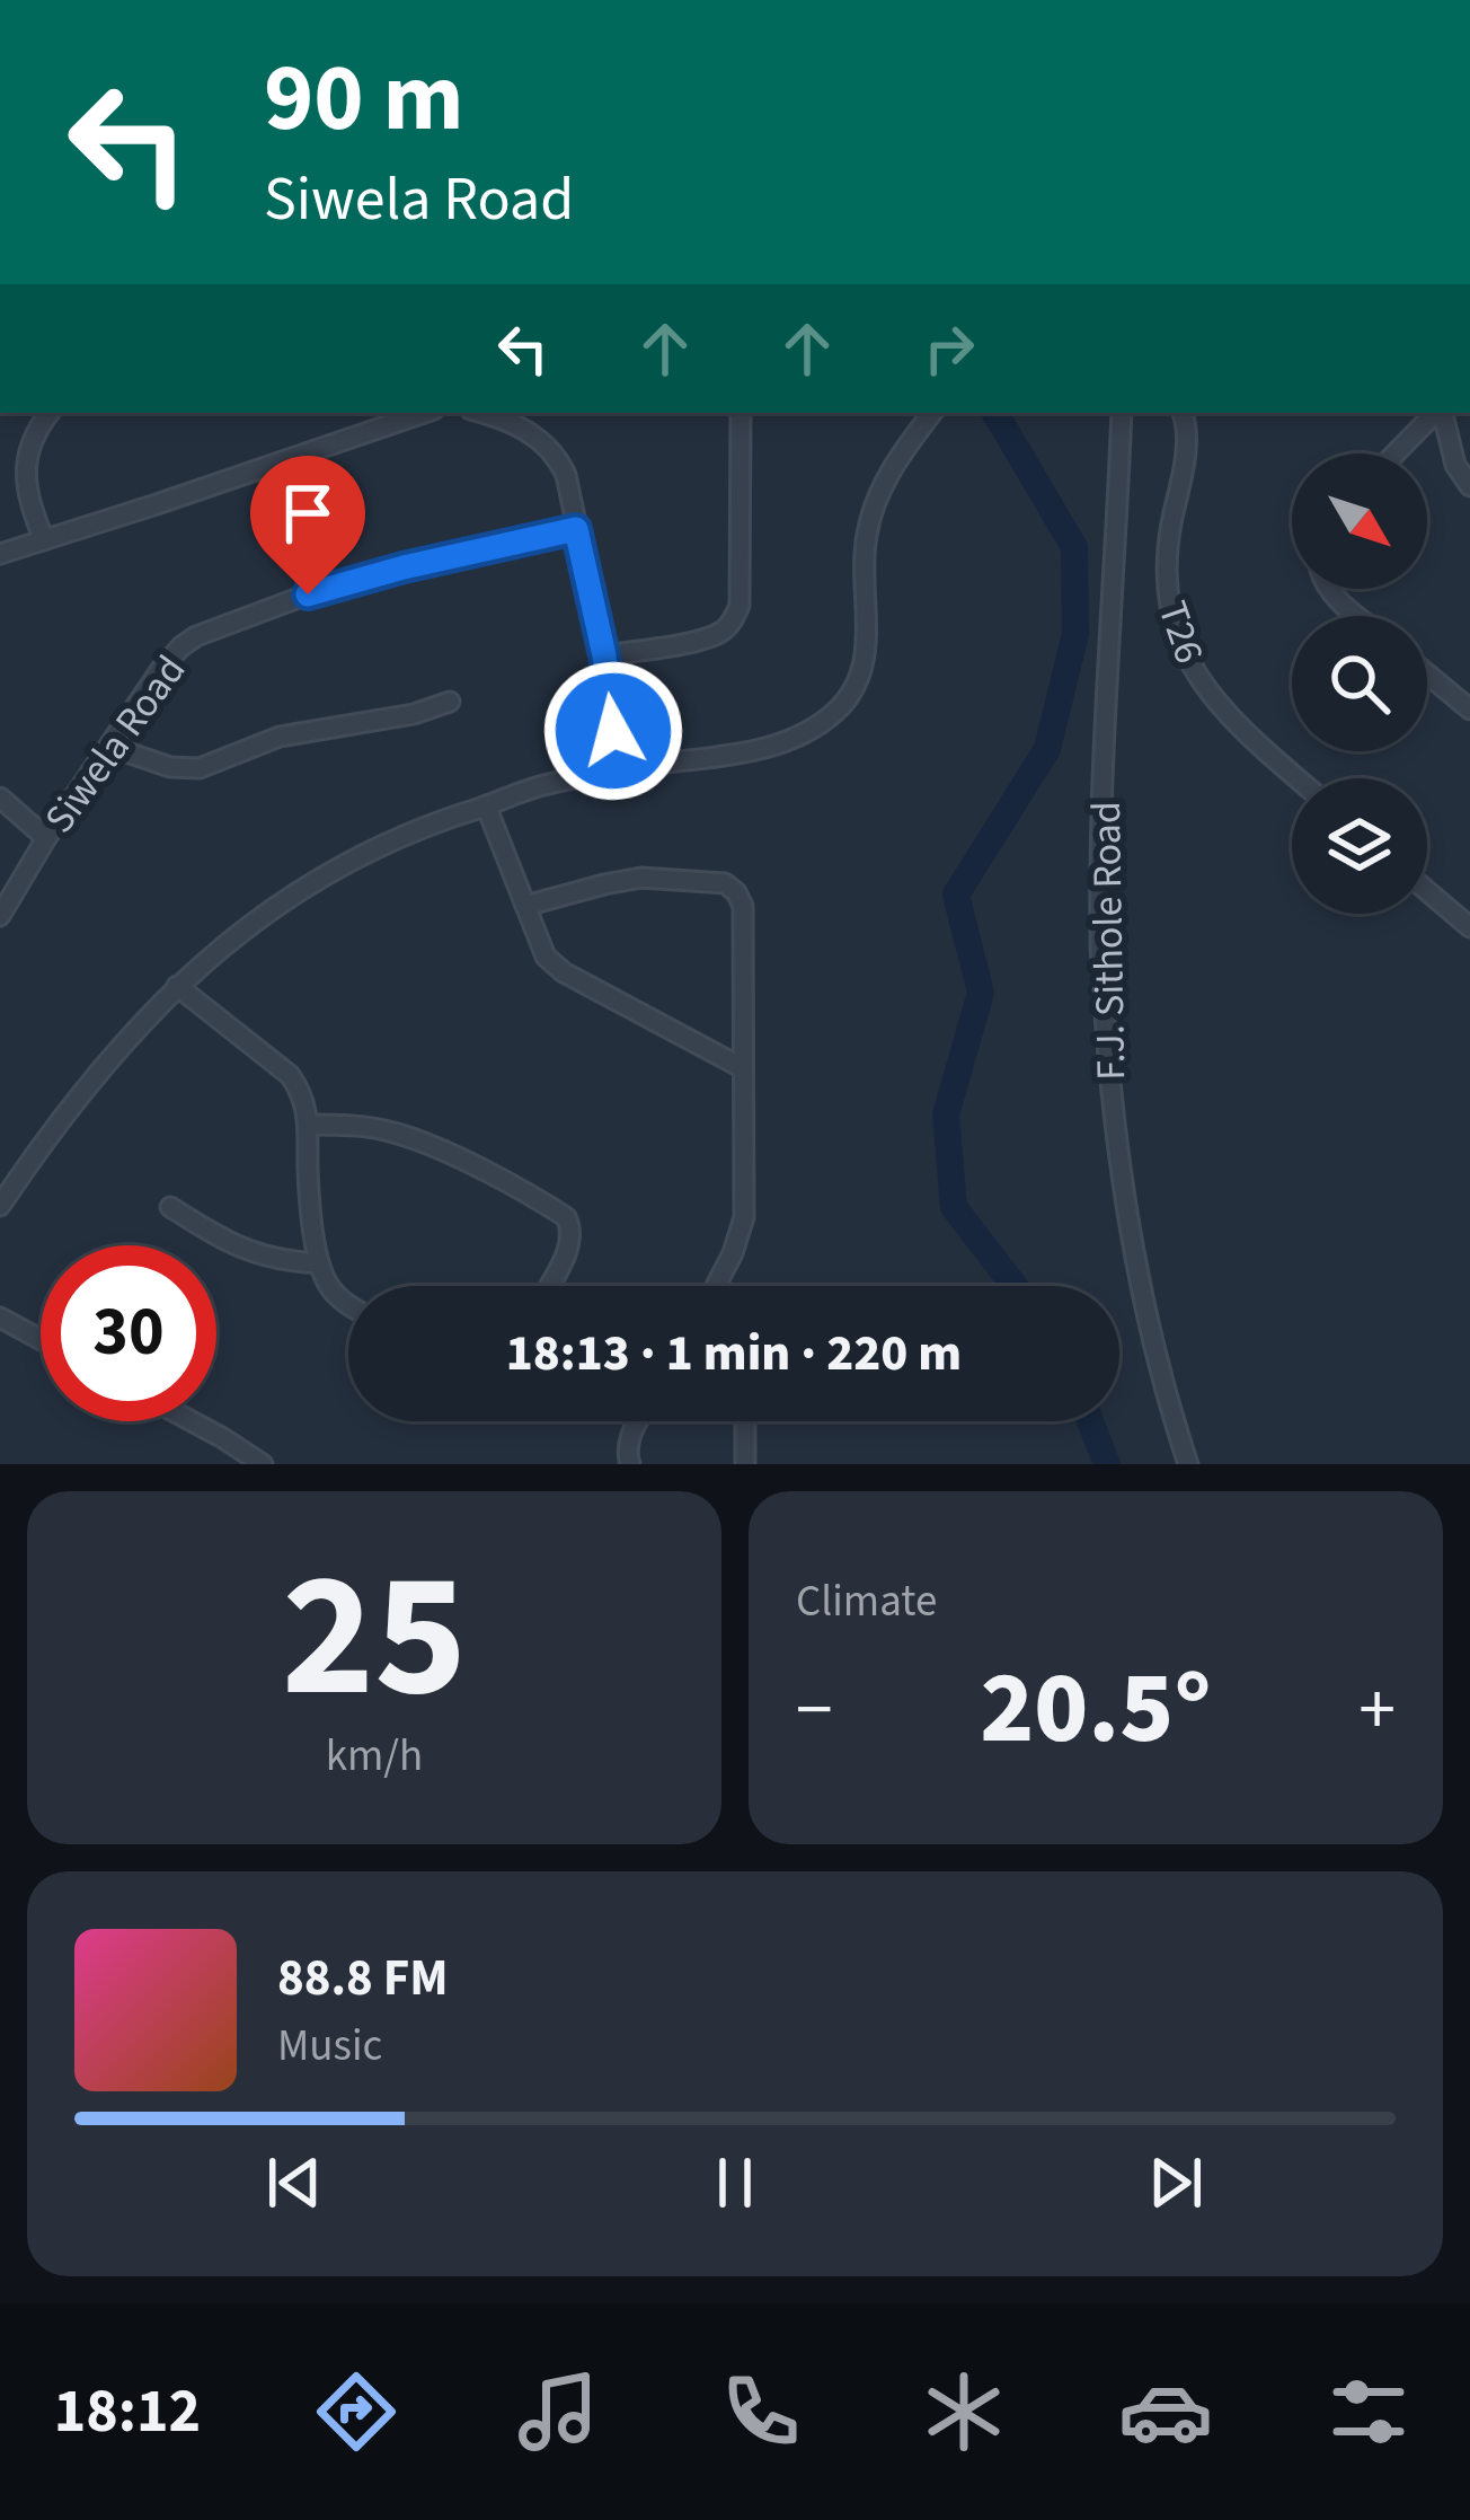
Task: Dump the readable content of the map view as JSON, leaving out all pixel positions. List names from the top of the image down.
{
  "streets": {
    "street": ["T26", "Siwela Road", "F.J. Sithole Road"]
  },
  "north": "bottom right",
  "page": {
    "turn": ["90 m", "Siwela Road"],
    "limit": "30",
    "trip": "18:13 · 1 min · 220 m",
    "tile": [
      ["25", "km/h"],
      "Climate"
    ],
    "heat": ["−", "20.5°", "+"],
    "song": ["88.8 FM", "Music"],
    "tabs": "18:12"
  }
}
